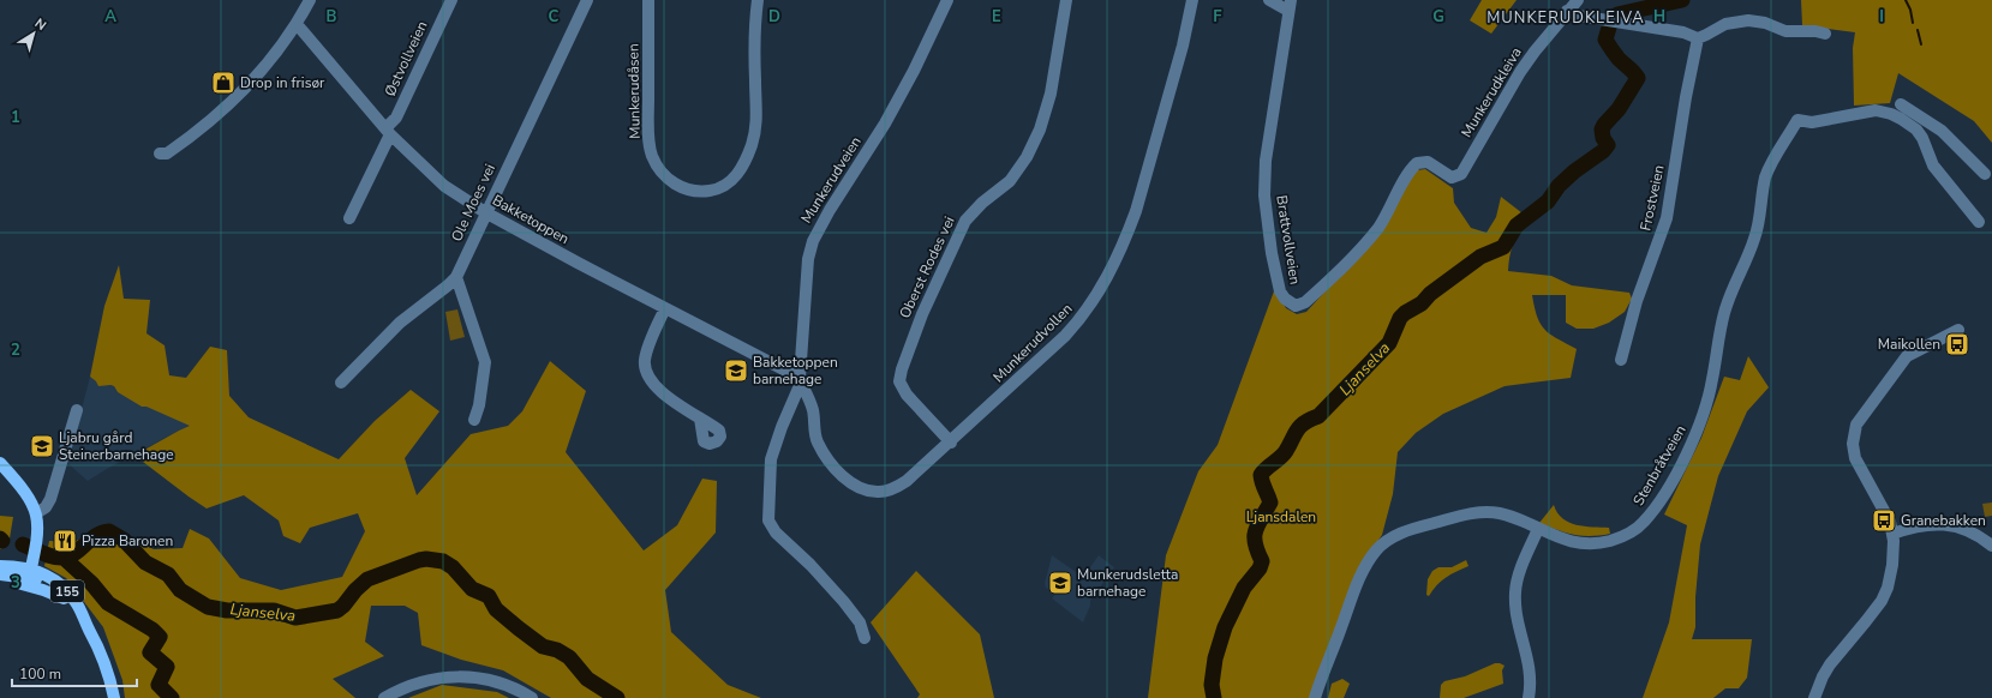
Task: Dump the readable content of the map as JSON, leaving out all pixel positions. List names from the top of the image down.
{
  "streets": {
    "main road": ["155"],
    "street": [
      "Østvollveien",
      "Munkerudåsen",
      "Munkerudkleiva",
      "Munkerudveien",
      "Frostveien",
      "Ole Moes vei",
      "Bakketoppen",
      "Brattvollveien",
      "Oberst Rodes vei",
      "Munkerudvollen",
      "Stenbråtveien"
    ]
  },
  "crossings": [
    ["Østvollveien", "Bakketoppen"],
    ["Munkerudkleiva", "Brattvollveien"],
    ["Munkerudveien", "Bakketoppen"],
    ["Munkerudveien", "Munkerudvollen"],
    ["Ole Moes vei", "Bakketoppen"],
    ["Bakketoppen", "Munkerudvollen"],
    ["Oberst Rodes vei", "Munkerudvollen"]
  ],
  "districts": ["MUNKERUDKLEIVA"],
  "water": ["Ljanselva"],
  "parks": ["Ljansdalen"],
  "places": {
    "shop": ["Drop in frisør"],
    "bus stop": ["Maikollen", "Granebakken"],
    "school or university": ["Bakketoppen barnehage", "Ljabru gård Steinerbarnehage", "Munkerudsletta barnehage"],
    "restaurant": ["Pizza Baronen"]
  },
  "scale_bar": "100 m",
  "north": "top right",
  "grid": {
    "columns": [
      "A",
      "B",
      "C",
      "D",
      "E",
      "F",
      "G",
      "H",
      "I"
    ],
    "rows": ["1", "2", "3"]
  }
}
